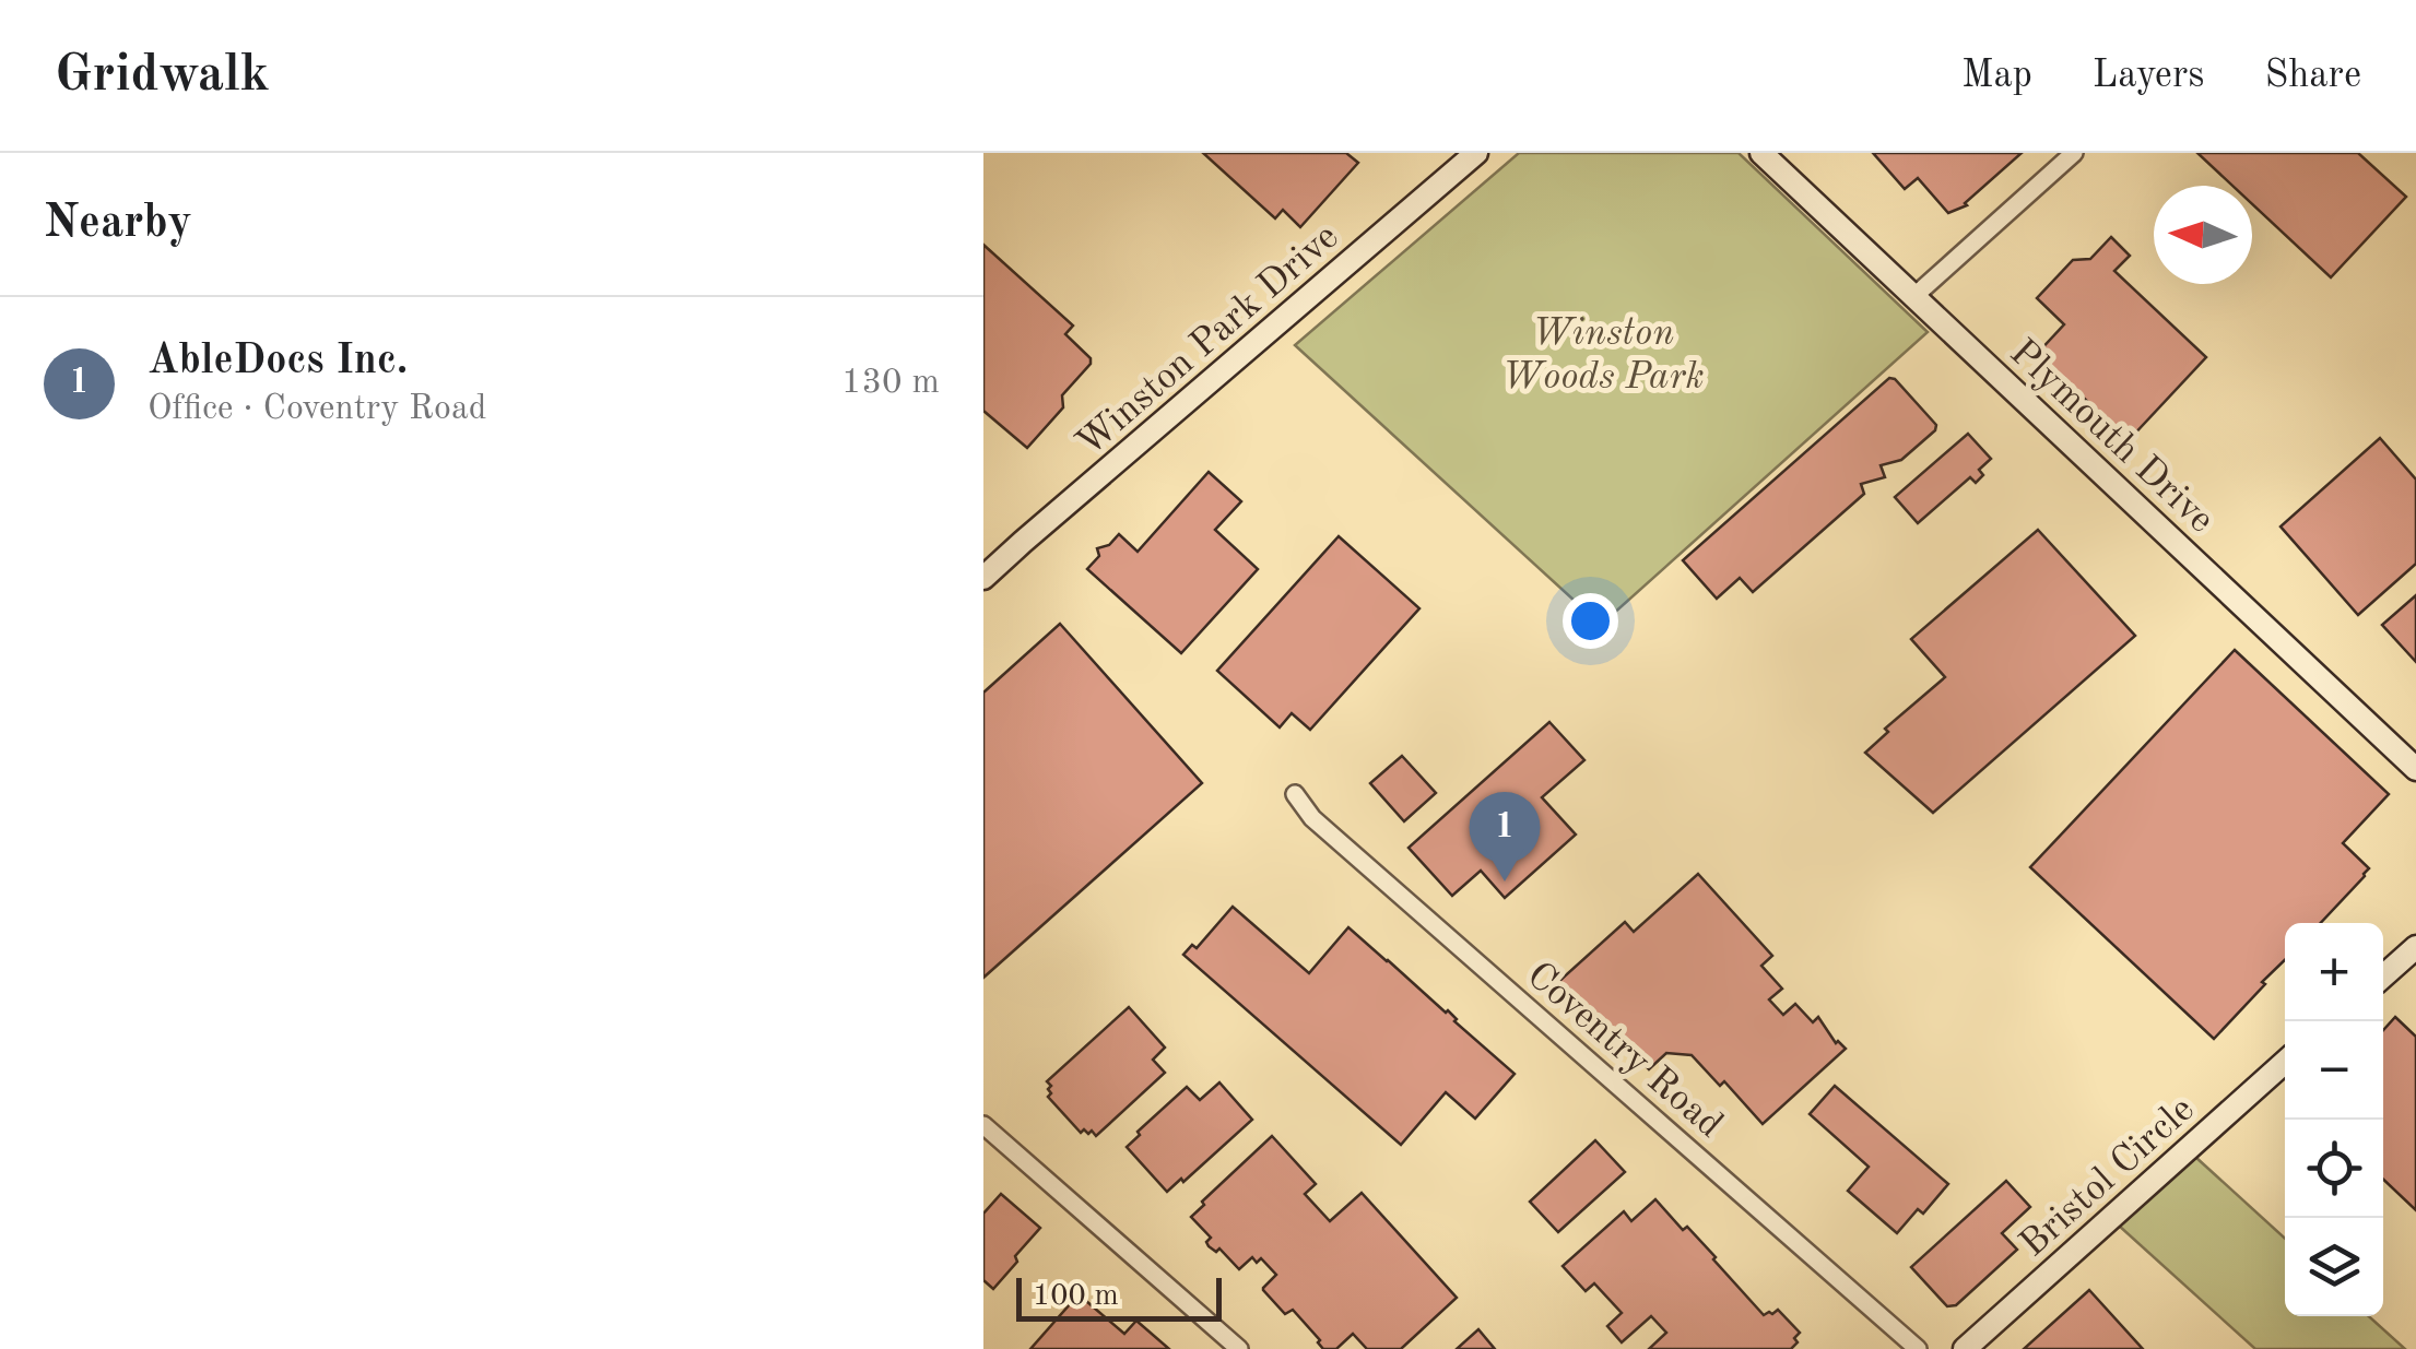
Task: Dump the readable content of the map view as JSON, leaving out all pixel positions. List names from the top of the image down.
{
  "streets": {
    "street": [
      "Winston Park Drive",
      "Plymouth Drive",
      "Coventry Road",
      "Bristol Circle"
    ]
  },
  "parks": ["Winston Woods Park"],
  "scale_bar": "100 m",
  "north": "left",
  "page": {
    "header": "Gridwalk",
    "nav": ["Map", "Layers", "Share"],
    "heading": "Nearby",
    "list": [
      {
        "mark": "1",
        "name": "AbleDocs Inc.",
        "note": "Office · Coventry Road",
        "value": "130 m"
      }
    ],
    "pins": "1",
    "map_buttons": ["+", "−"],
    "scale": "100 m"
  }
}
